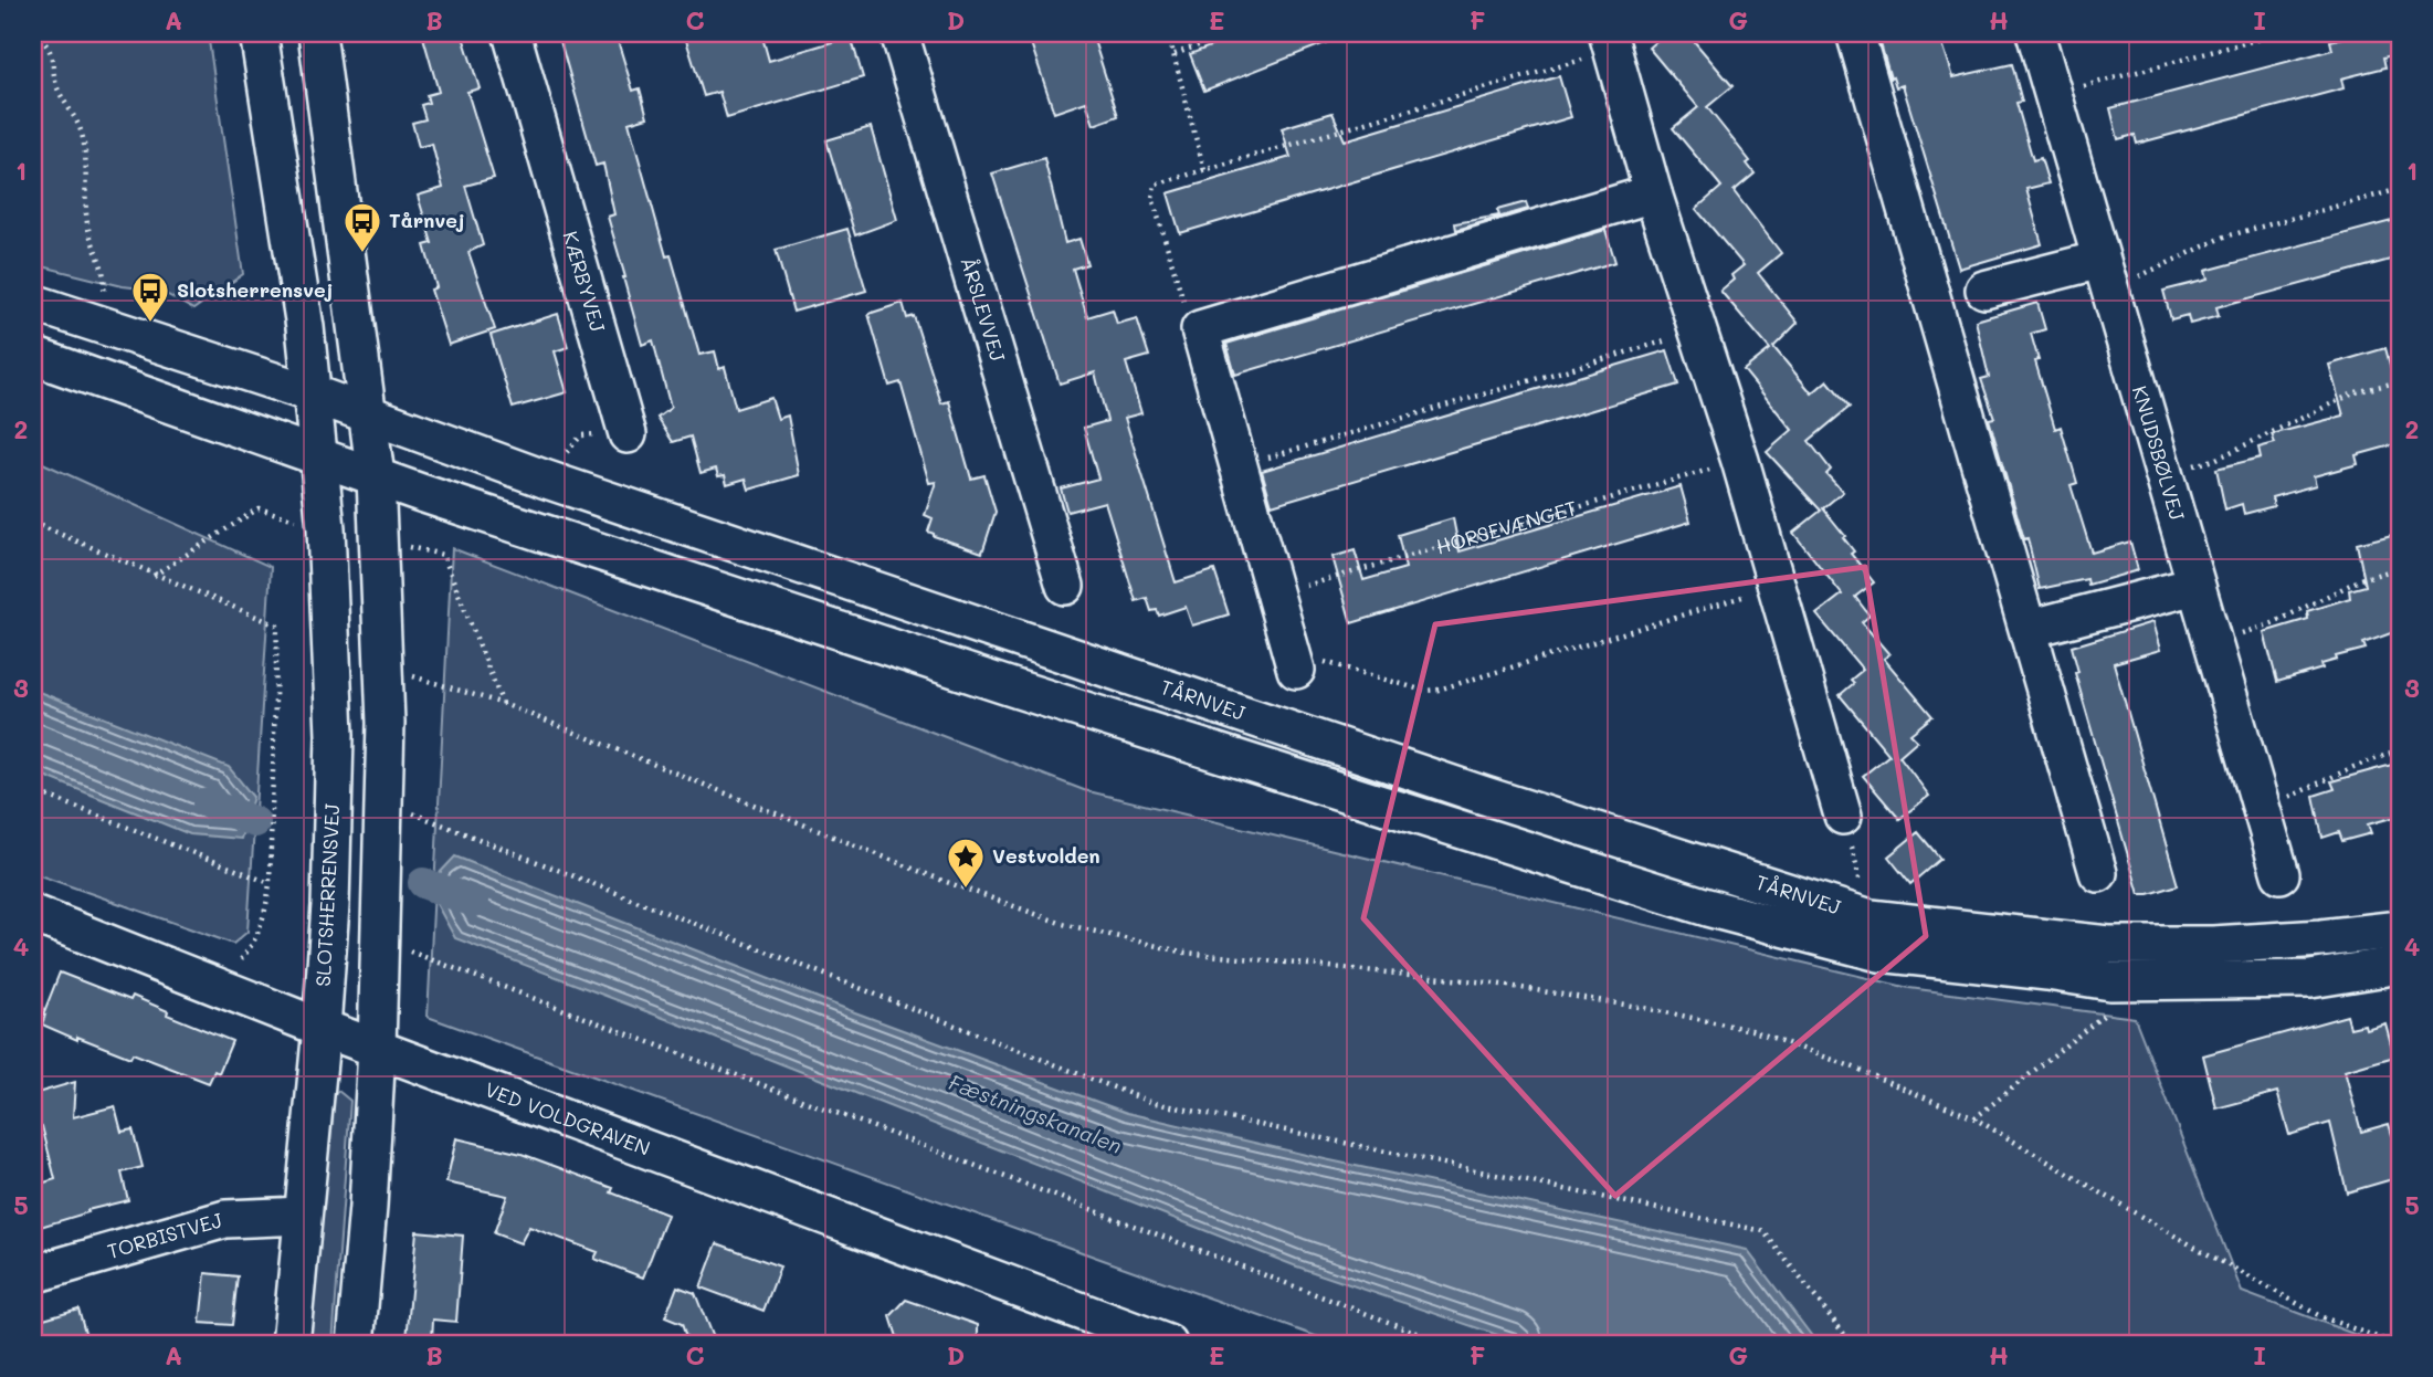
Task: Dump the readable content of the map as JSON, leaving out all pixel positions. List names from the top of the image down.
{
  "streets": {
    "street": [
      "KÆRBYVEJ",
      "ÅRSLEVVEJ",
      "KNUDSBØLVEJ",
      "TÅRNVEJ",
      "SLOTSHERRENSVEJ",
      "VED VOLDGRAVEN",
      "TORBISTVEJ"
    ],
    "path": ["HORSEVÆNGET"]
  },
  "crossings": [
    ["TÅRNVEJ", "SLOTSHERRENSVEJ"],
    ["SLOTSHERRENSVEJ", "VED VOLDGRAVEN"],
    ["SLOTSHERRENSVEJ", "TORBISTVEJ"]
  ],
  "water": ["Fæstningskanalen"],
  "places": {
    "bus stop": ["Tårnvej", "Slotsherrensvej"],
    "place": ["Vestvolden"]
  },
  "grid": {
    "columns": [
      "A",
      "B",
      "C",
      "D",
      "E",
      "F",
      "G",
      "H",
      "I"
    ],
    "rows": [
      "1",
      "2",
      "3",
      "4",
      "5"
    ]
  }
}
